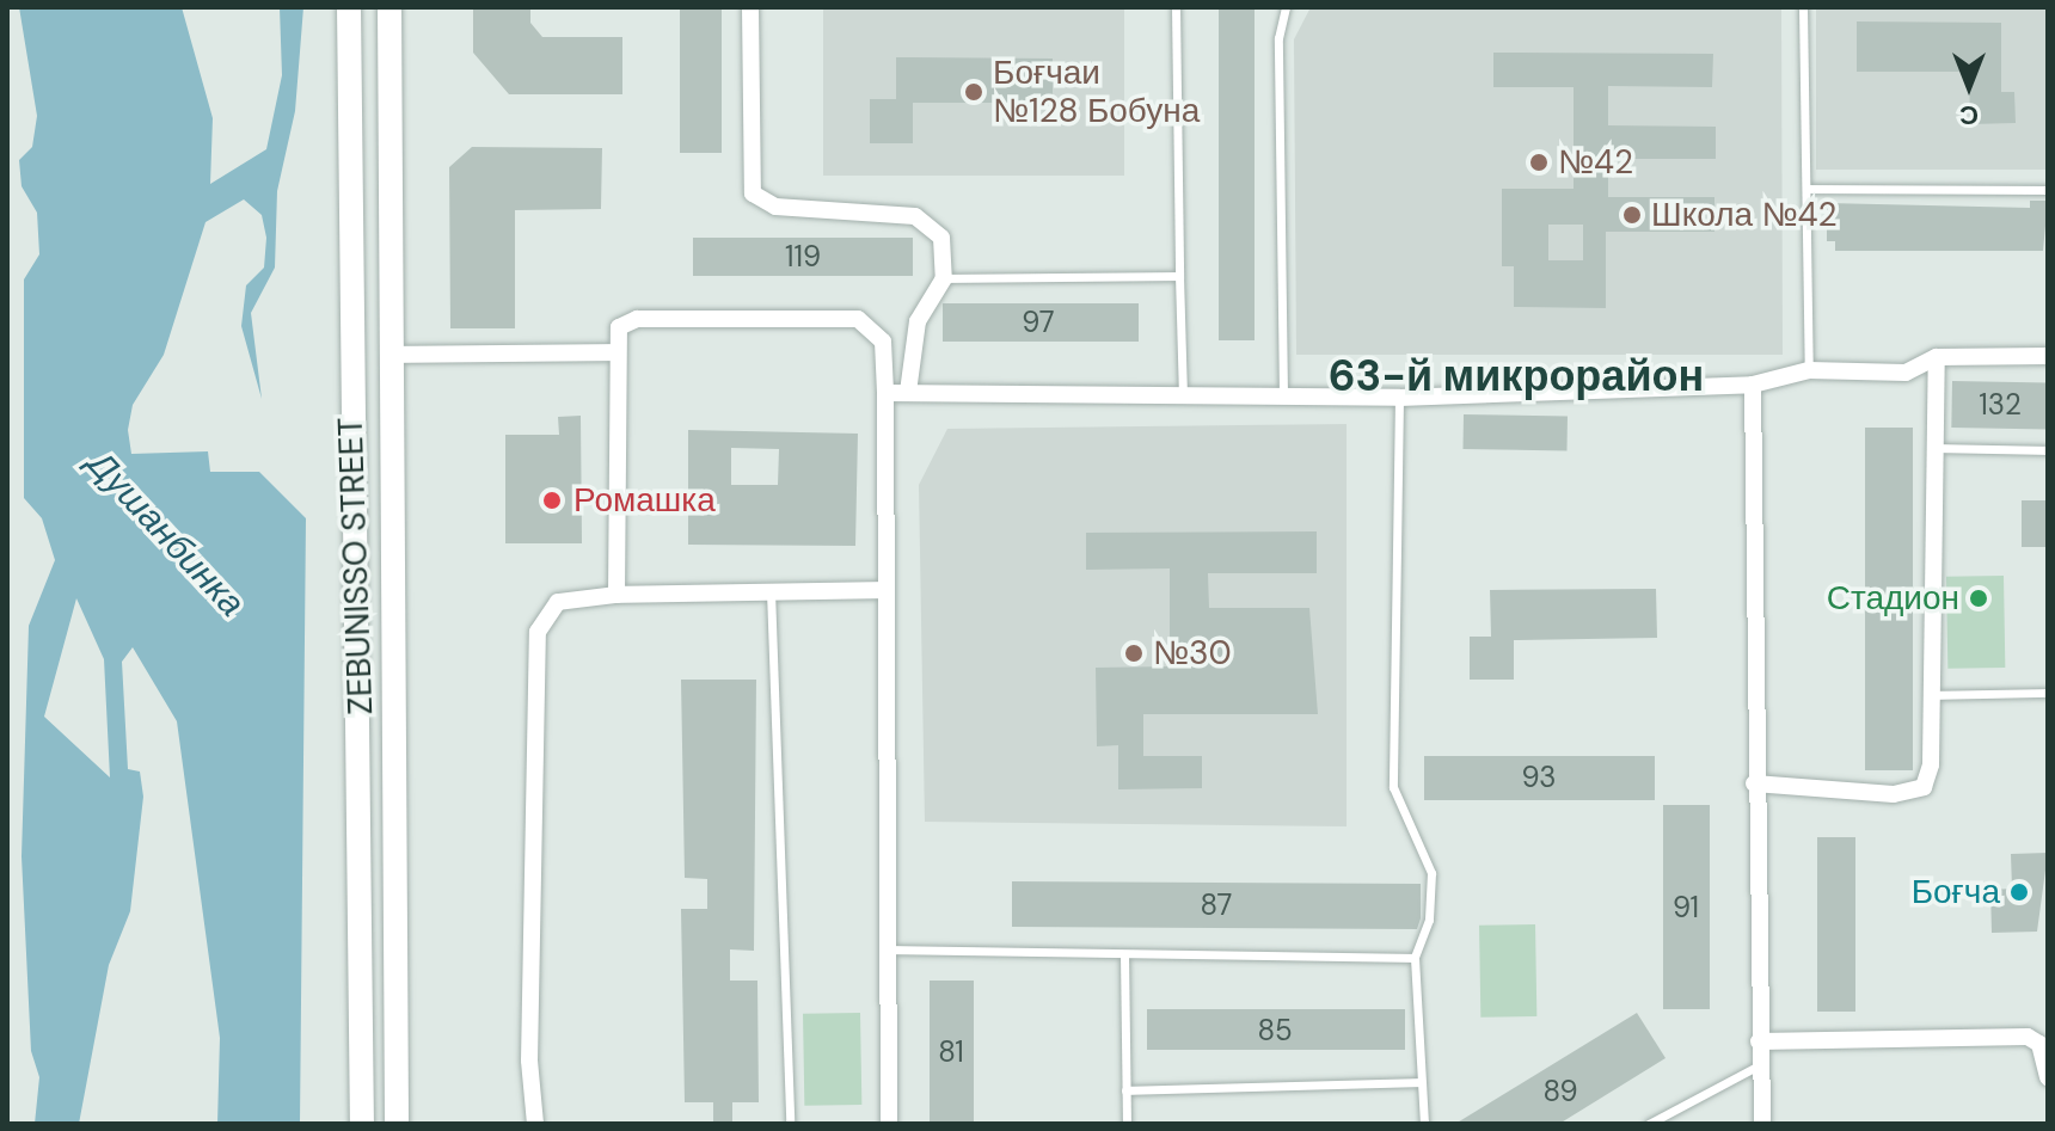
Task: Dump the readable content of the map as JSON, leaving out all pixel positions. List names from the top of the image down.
{
  "streets": {
    "main road": ["ZEBUNISSO STREET"]
  },
  "districts": ["63-й микрорайон"],
  "water": ["Душанбинка"],
  "places": [
    "Боғчаи №128 Бобуна",
    "№42",
    "Школа №42",
    "Ромашка",
    "Стадион",
    "№30",
    "Боғча"
  ],
  "house_numbers": [
    "119",
    "97",
    "132",
    "93",
    "87",
    "91",
    "85",
    "81",
    "89"
  ],
  "north": "bottom"
}
